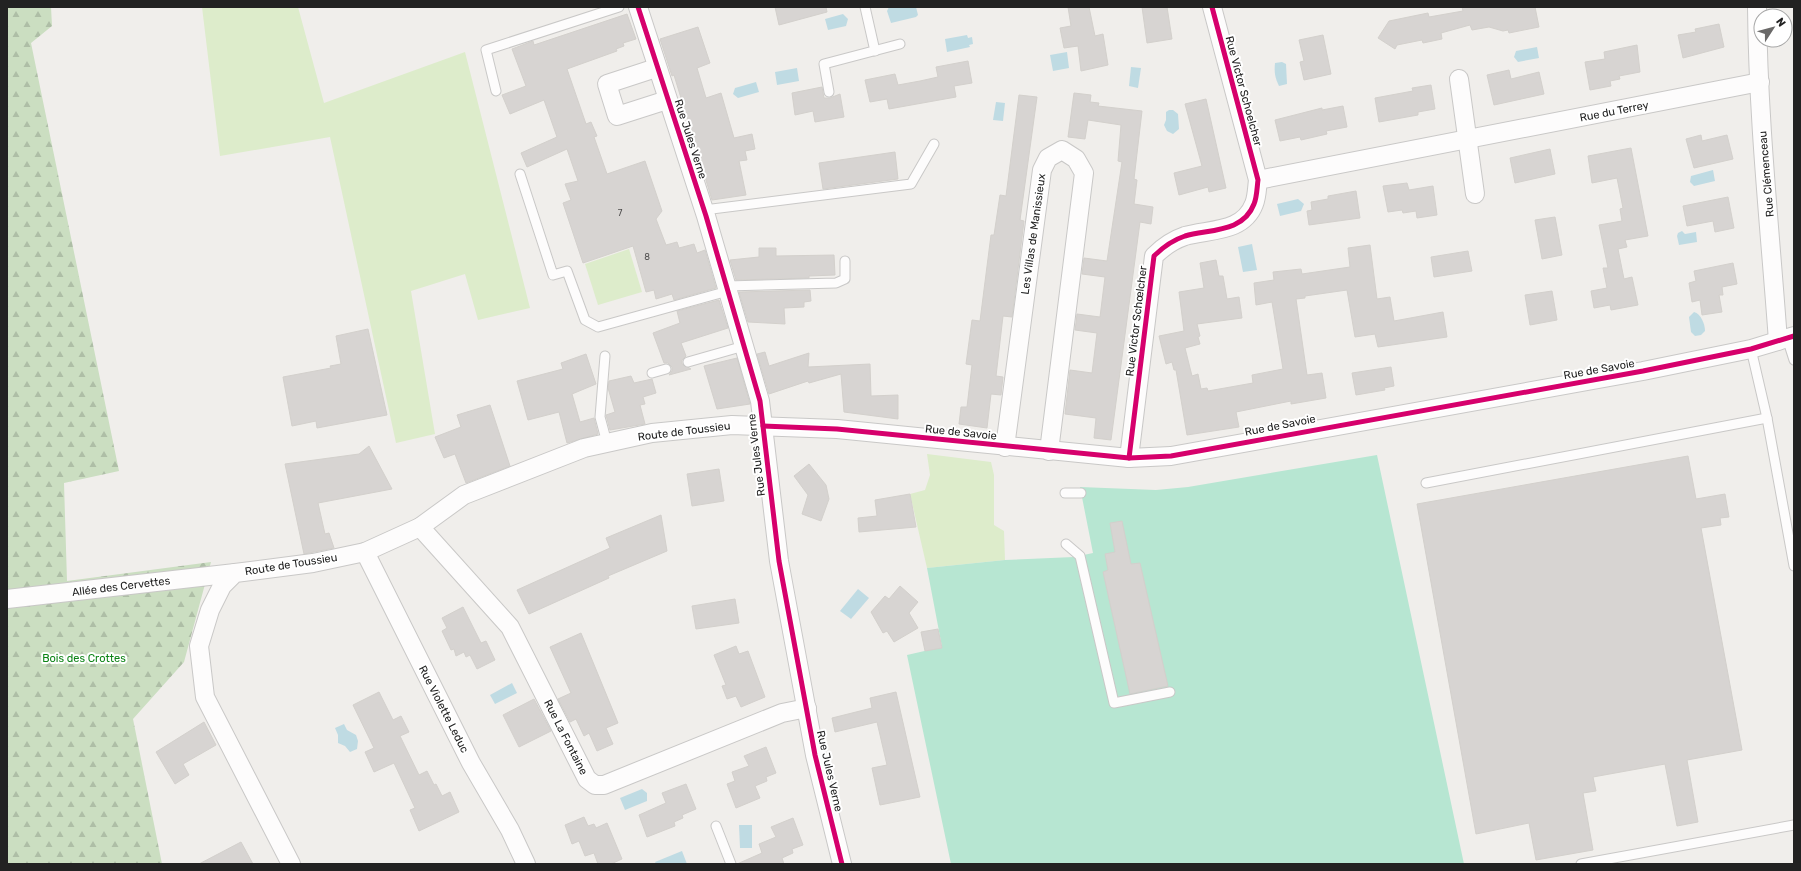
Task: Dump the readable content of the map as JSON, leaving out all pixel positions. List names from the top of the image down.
{
  "streets": {
    "street": [
      "Rue Victor Schoelcher",
      "Rue du Terrey",
      "Rue Jules Verne",
      "Rue Clémenceau",
      "Les Villas de Manissieux",
      "Rue Victor Schœlcher",
      "Rue de Savoie",
      "Route de Toussieu",
      "Allée des Cervettes",
      "Rue Violette Leduc",
      "Rue La Fontaine"
    ]
  },
  "crossings": [
    ["Rue Victor Schoelcher", "Rue du Terrey"],
    ["Rue Victor Schoelcher", "Rue Victor Schœlcher"],
    ["Rue du Terrey", "Rue Clémenceau"],
    ["Rue du Terrey", "Rue Victor Schœlcher"],
    ["Rue Jules Verne", "Rue de Savoie"],
    ["Rue Jules Verne", "Route de Toussieu"],
    ["Rue Jules Verne", "Rue La Fontaine"],
    ["Rue Clémenceau", "Rue de Savoie"],
    ["Les Villas de Manissieux", "Rue de Savoie"],
    ["Rue Victor Schœlcher", "Rue de Savoie"],
    ["Rue de Savoie", "Route de Toussieu"],
    ["Route de Toussieu", "Allée des Cervettes"],
    ["Route de Toussieu", "Rue Violette Leduc"],
    ["Route de Toussieu", "Rue La Fontaine"]
  ],
  "parks": ["Bois des Crottes"],
  "house_numbers": ["7", "8"],
  "north": "top right"
}
